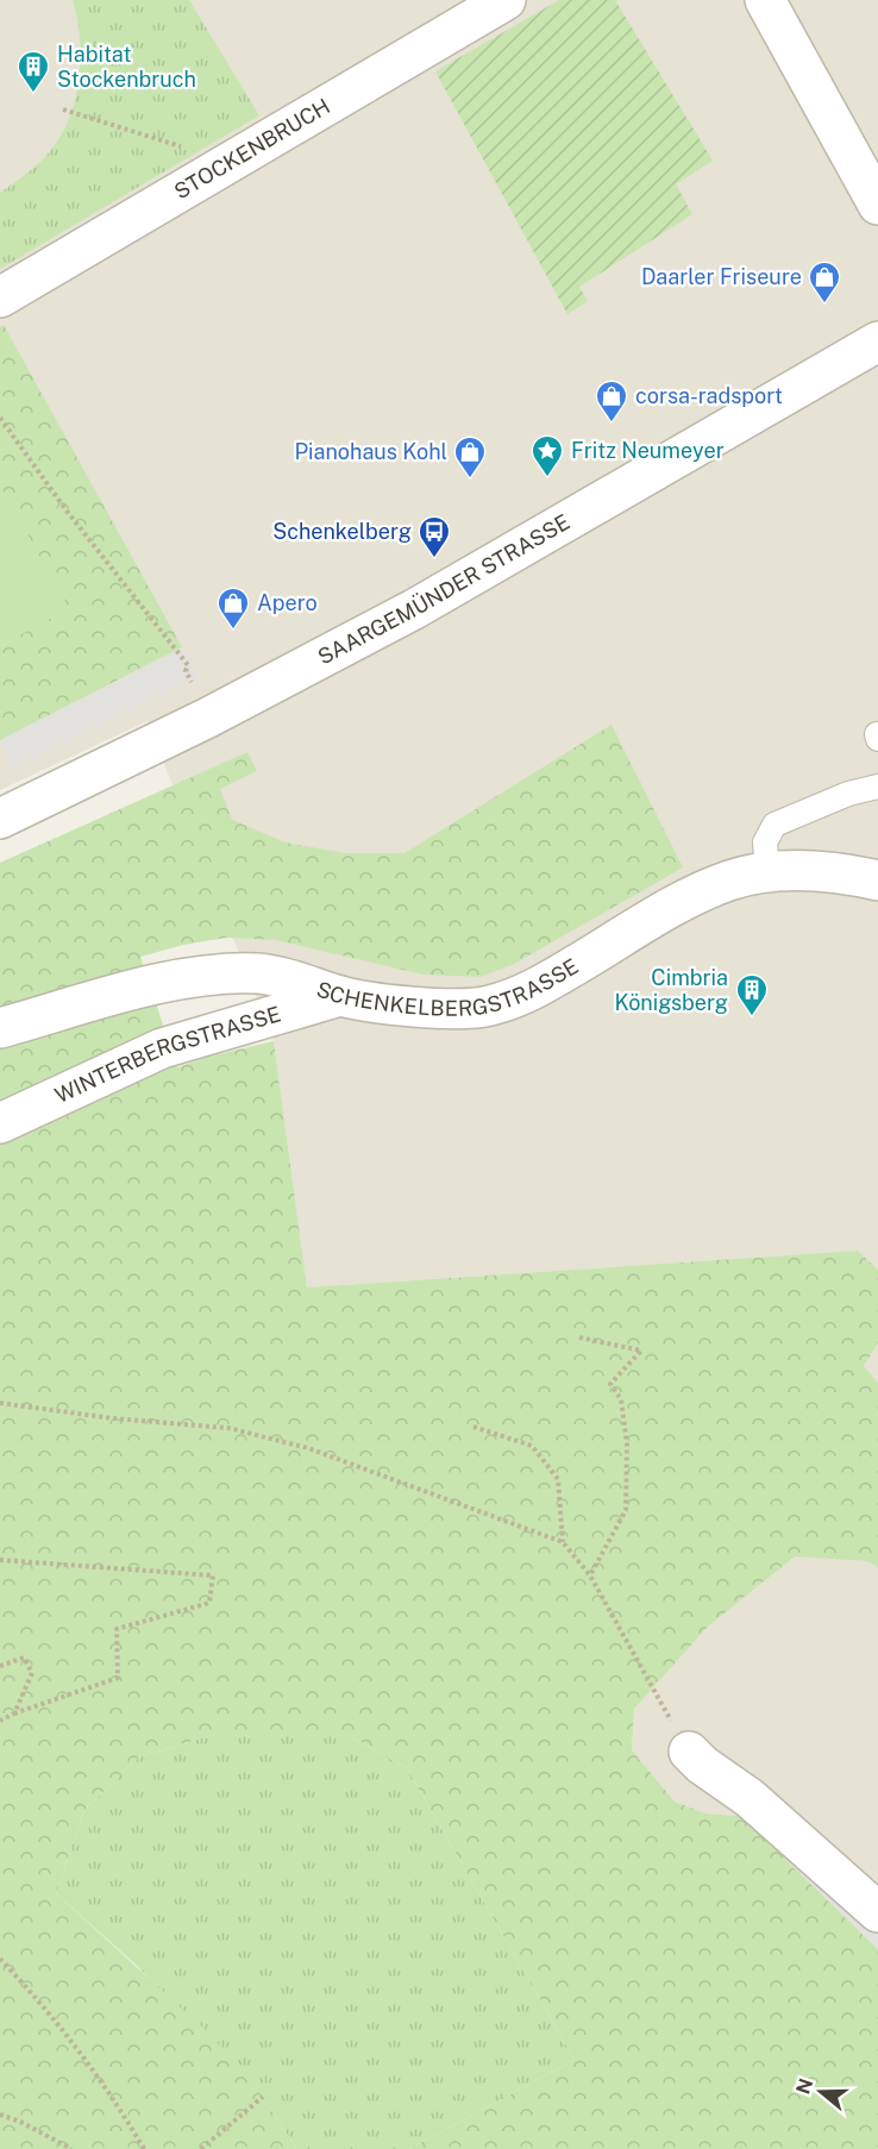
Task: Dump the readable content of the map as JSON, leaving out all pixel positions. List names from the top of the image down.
{
  "streets": {
    "street": [
      "STOCKENBRUCH",
      "SAARGEMÜNDER STRASSE",
      "SCHENKELBERGSTRASSE",
      "WINTERBERGSTRASSE"
    ]
  },
  "crossings": [
    ["SCHENKELBERGSTRASSE", "WINTERBERGSTRASSE"]
  ],
  "places": {
    "building": ["Habitat Stockenbruch", "Cimbria Königsberg"],
    "shop": [
      "Daarler Friseure",
      "corsa-radsport",
      "Pianohaus Kohl",
      "Apero"
    ],
    "place": ["Fritz Neumeyer"],
    "bus stop": ["Schenkelberg"]
  },
  "north": "left"
}
